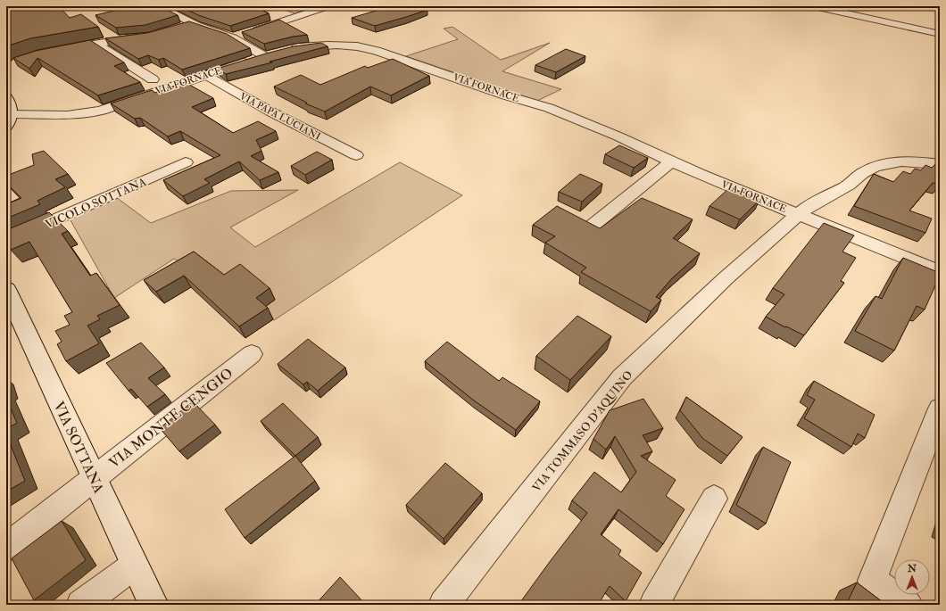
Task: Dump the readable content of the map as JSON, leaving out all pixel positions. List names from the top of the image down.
{
  "streets": {
    "street": [
      "VIA FORNACE",
      "VIA PAPA LUCIANI",
      "VICOLO SOTTANA",
      "VIA MONTE CENGIO",
      "VIA TOMMASO D'AQUINO",
      "VIA SOTTANA"
    ]
  },
  "crossings": [
    ["VIA FORNACE", "VIA PAPA LUCIANI"],
    ["VIA FORNACE", "VIA TOMMASO D'AQUINO"],
    ["VIA MONTE CENGIO", "VIA SOTTANA"]
  ],
  "north": "top"
}
